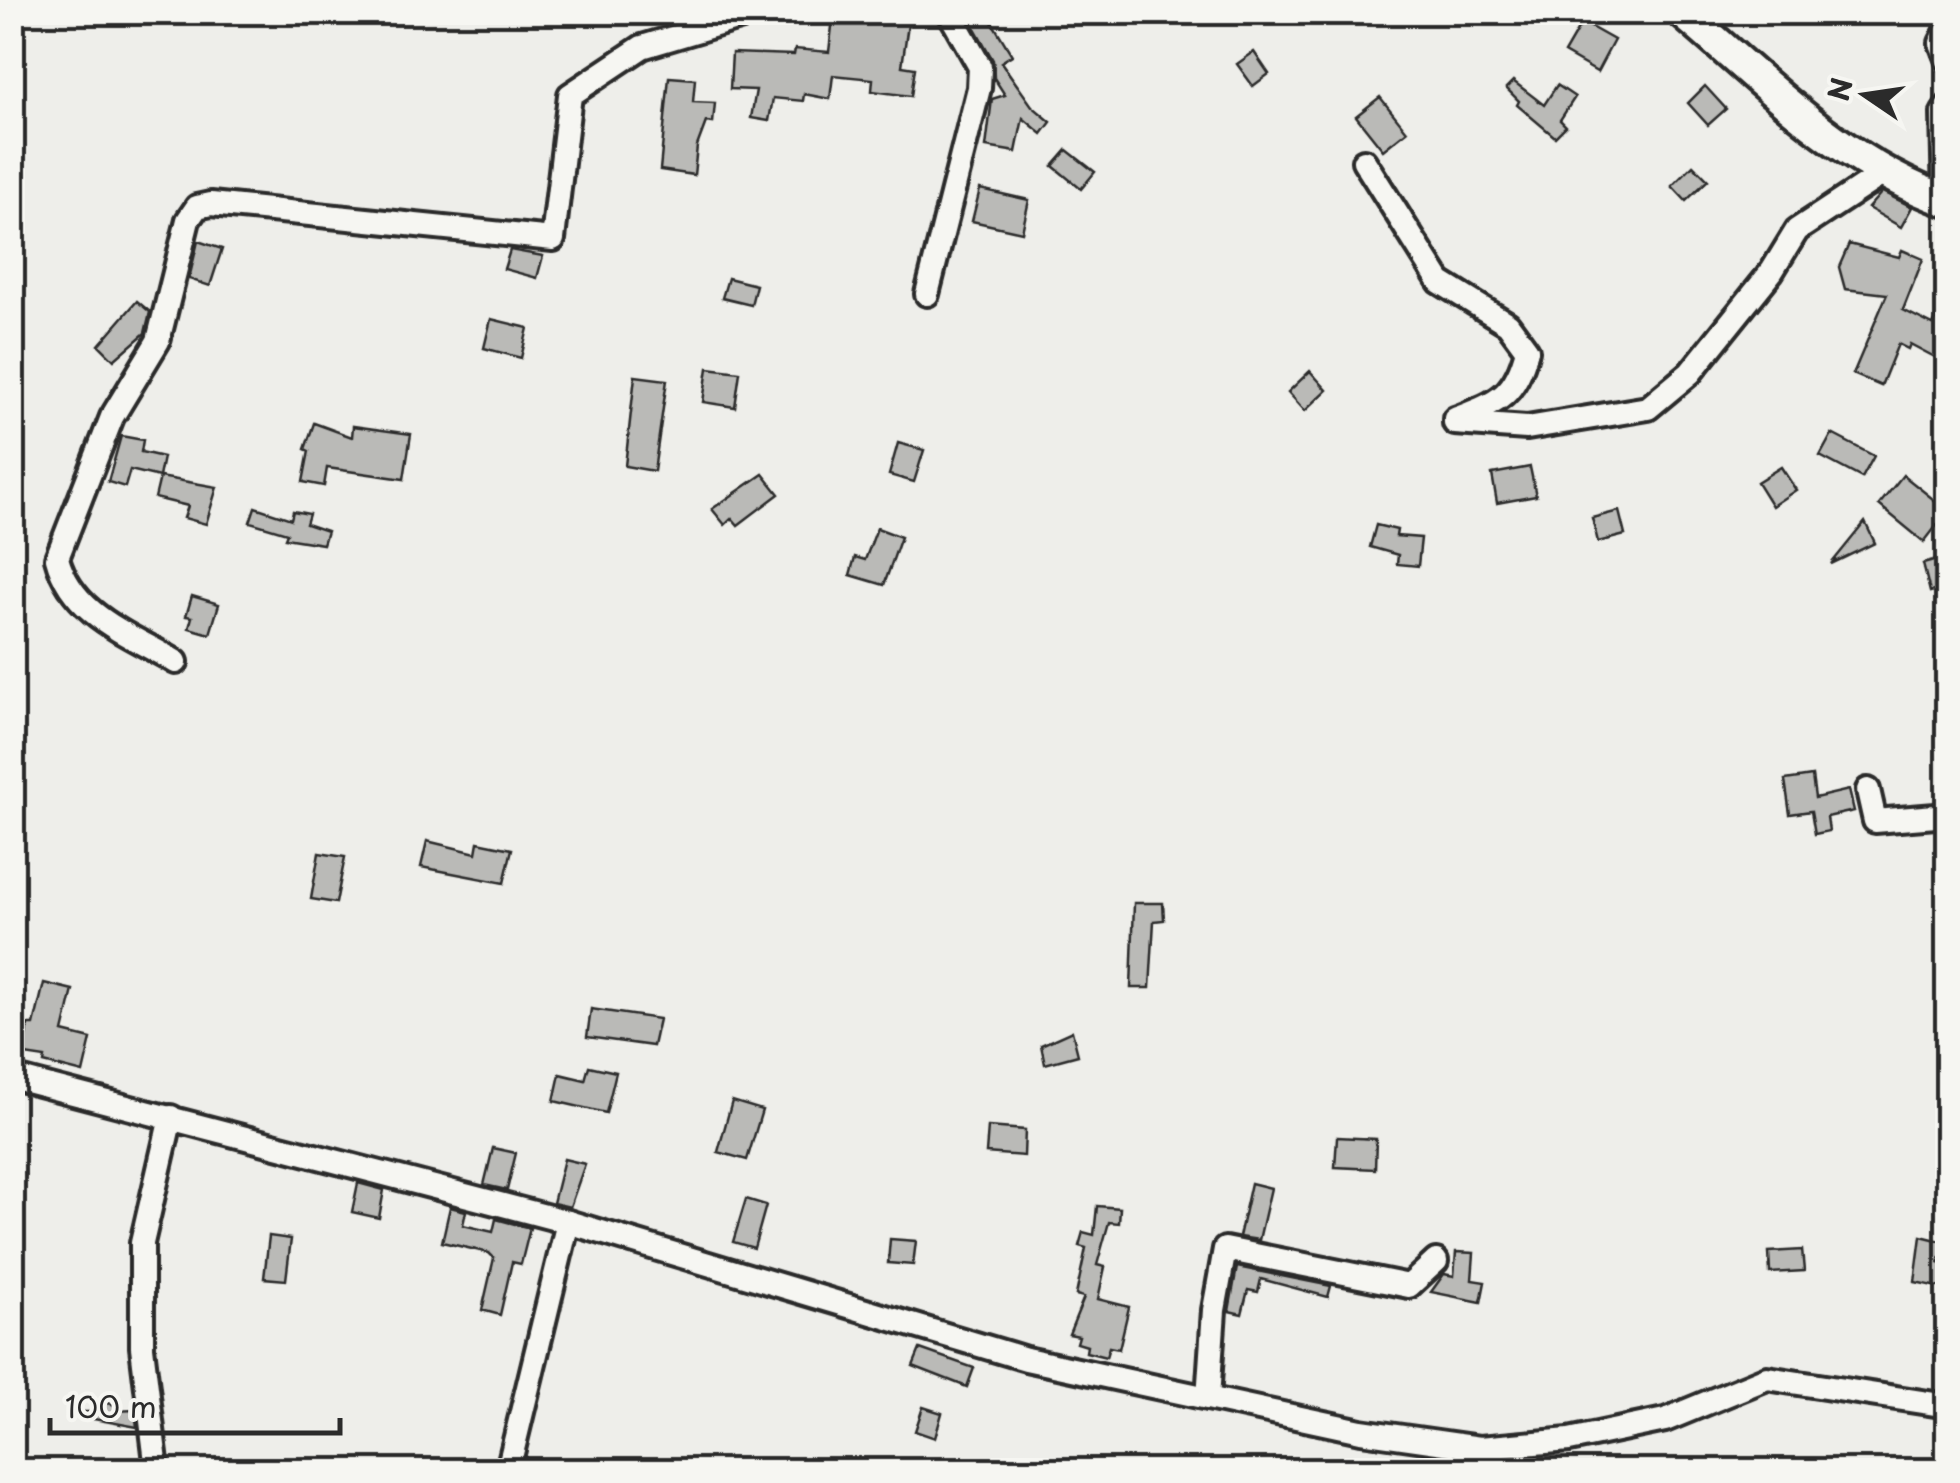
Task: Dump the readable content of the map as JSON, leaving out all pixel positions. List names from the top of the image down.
{
  "scale_bar": "100 m",
  "north": "left"
}
